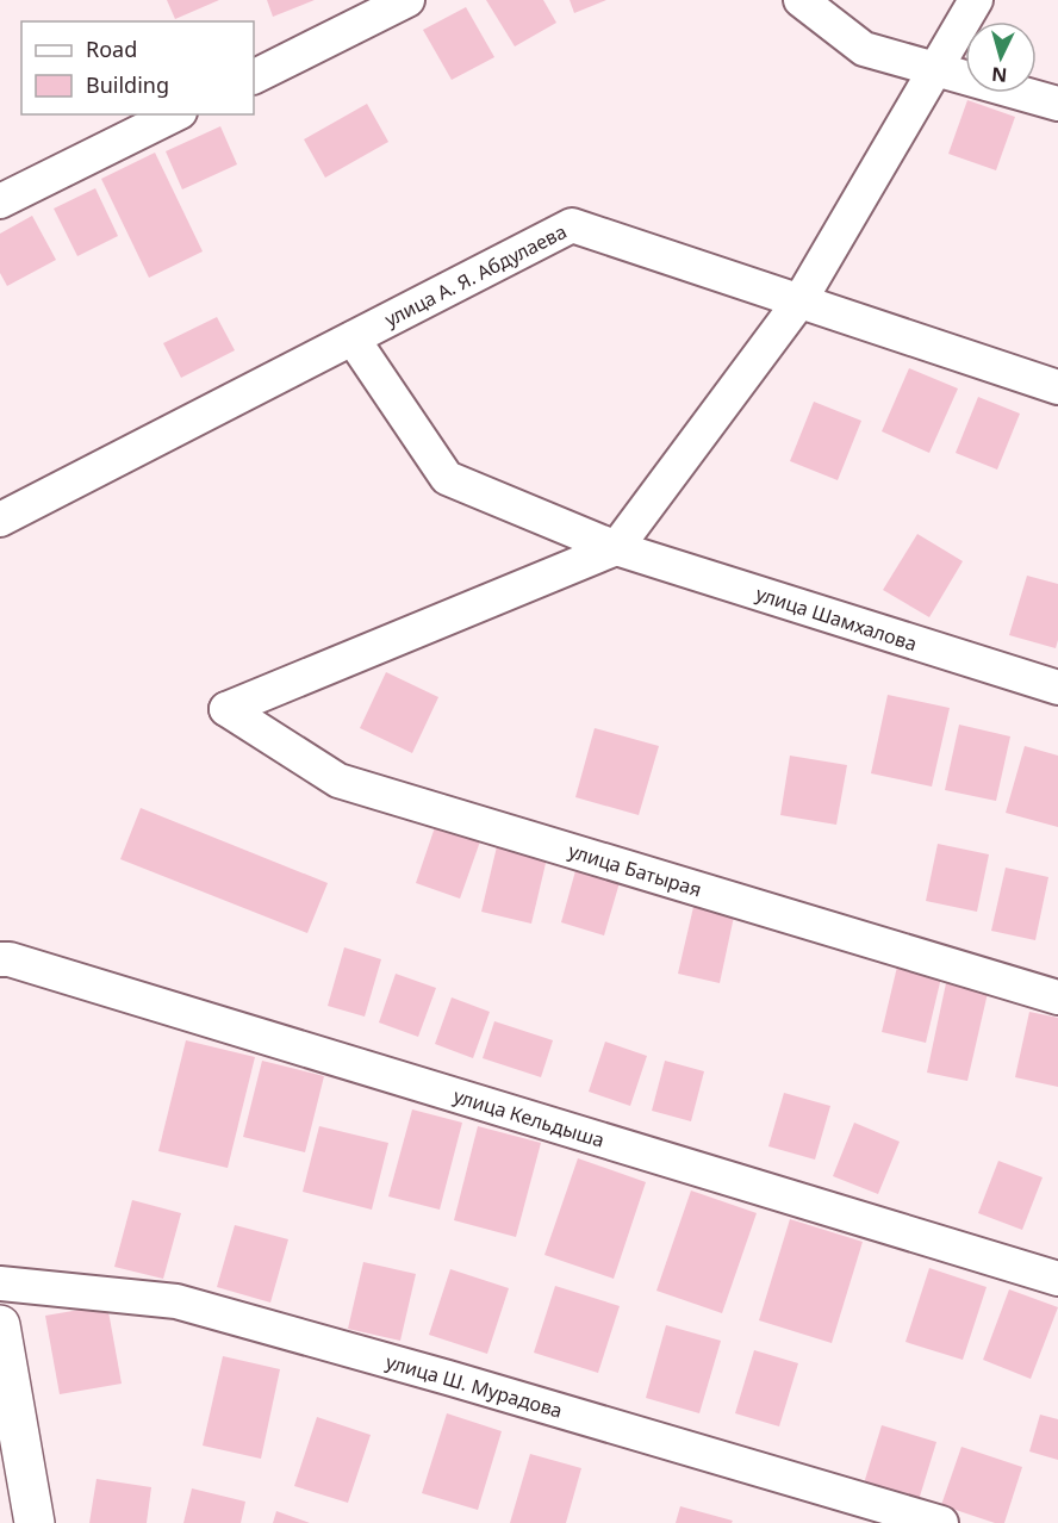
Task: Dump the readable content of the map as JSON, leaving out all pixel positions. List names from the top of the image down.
{
  "streets": {
    "street": [
      "улица А. Я. Абдулаева",
      "улица Шамхалова",
      "улица Батырая",
      "улица Кельдыша",
      "улица Ш. Мурадова"
    ]
  },
  "crossings": [
    ["улица А. Я. Абдулаева", "улица Шамхалова"],
    ["улица Шамхалова", "улица Батырая"]
  ],
  "legend": ["Road", "Building"],
  "north": "bottom"
}
